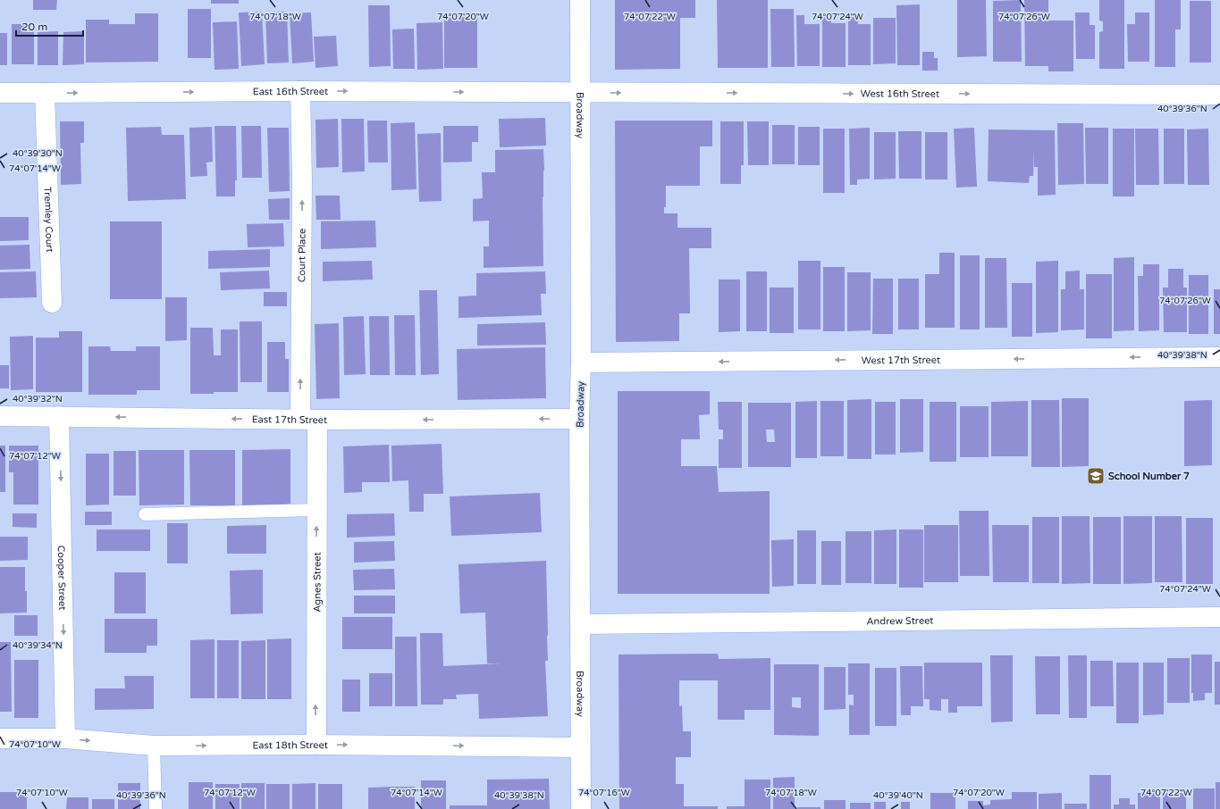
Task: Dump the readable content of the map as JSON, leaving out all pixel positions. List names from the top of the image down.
{
  "streets": {
    "street": [
      "East 16th Street",
      "West 16th Street",
      "Broadway",
      "Tremley Court",
      "Court Place",
      "West 17th Street",
      "East 17th Street",
      "Cooper Street",
      "Agnes Street",
      "Andrew Street",
      "East 18th Street"
    ]
  },
  "crossings": [
    ["East 16th Street", "West 16th Street"],
    ["East 16th Street", "Broadway"],
    ["East 16th Street", "Tremley Court"],
    ["East 16th Street", "Court Place"],
    ["West 16th Street", "Broadway"],
    ["Broadway", "West 17th Street"],
    ["Broadway", "East 17th Street"],
    ["Broadway", "Andrew Street"],
    ["Broadway", "East 18th Street"],
    ["Court Place", "East 17th Street"],
    ["Court Place", "Agnes Street"],
    ["East 17th Street", "Cooper Street"],
    ["East 17th Street", "Agnes Street"],
    ["Cooper Street", "East 18th Street"],
    ["Agnes Street", "East 18th Street"]
  ],
  "one_way": [
    "East 16th Street",
    "West 16th Street",
    "Court Place",
    "West 17th Street",
    "East 17th Street",
    "Cooper Street",
    "Agnes Street",
    "East 18th Street"
  ],
  "places": {
    "school or university": ["School Number 7"]
  },
  "scale_bar": "20 m",
  "coordinates": [
    "74°07'20\"W",
    "74°07'22\"W",
    "74°07'24\"W",
    "74°07'26\"W",
    "74°07'18\"W",
    "40°39'36\"N",
    "40°39'30\"N",
    "74°07'14\"W",
    "40°39'38\"N",
    "40°39'32\"N",
    "74°07'12\"W",
    "40°39'34\"N",
    "74°07'10\"W",
    "74°07'16\"W",
    "40°39'40\"N"
  ]
}
